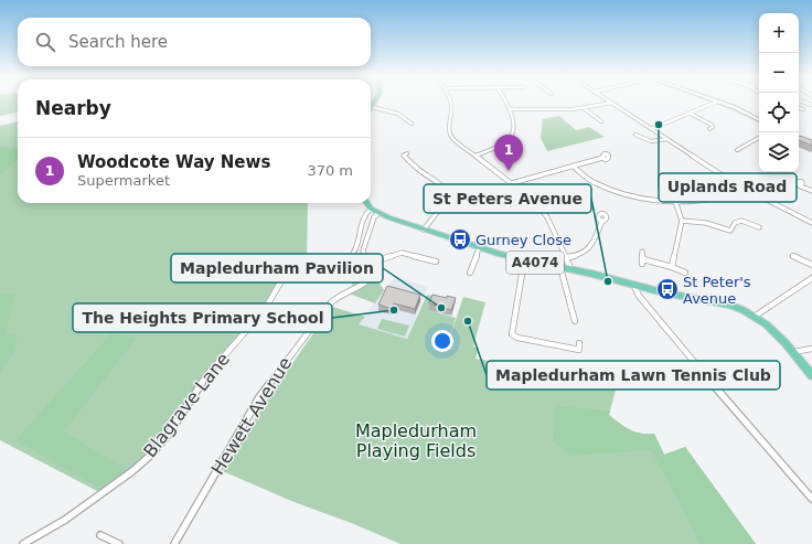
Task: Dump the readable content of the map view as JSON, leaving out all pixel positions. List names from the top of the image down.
{
  "streets": {
    "main road": ["A4074"],
    "street": ["Blagrave Lane", "Hewett Avenue"]
  },
  "parks": ["Mapledurham Playing Fields"],
  "places": {
    "other": [
      "Uplands Road",
      "St Peters Avenue",
      "Mapledurham Pavilion",
      "The Heights Primary School",
      "Mapledurham Lawn Tennis Club"
    ],
    "bus stop": ["Gurney Close", "St Peter's Avenue"]
  },
  "page": {
    "map_buttons": ["+", "−"],
    "search": "Search here",
    "heading": "Nearby",
    "pins": "1",
    "list": [
      {
        "mark": "1",
        "name": "Woodcote Way News",
        "note": "Supermarket",
        "value": "370 m"
      }
    ]
  }
}
